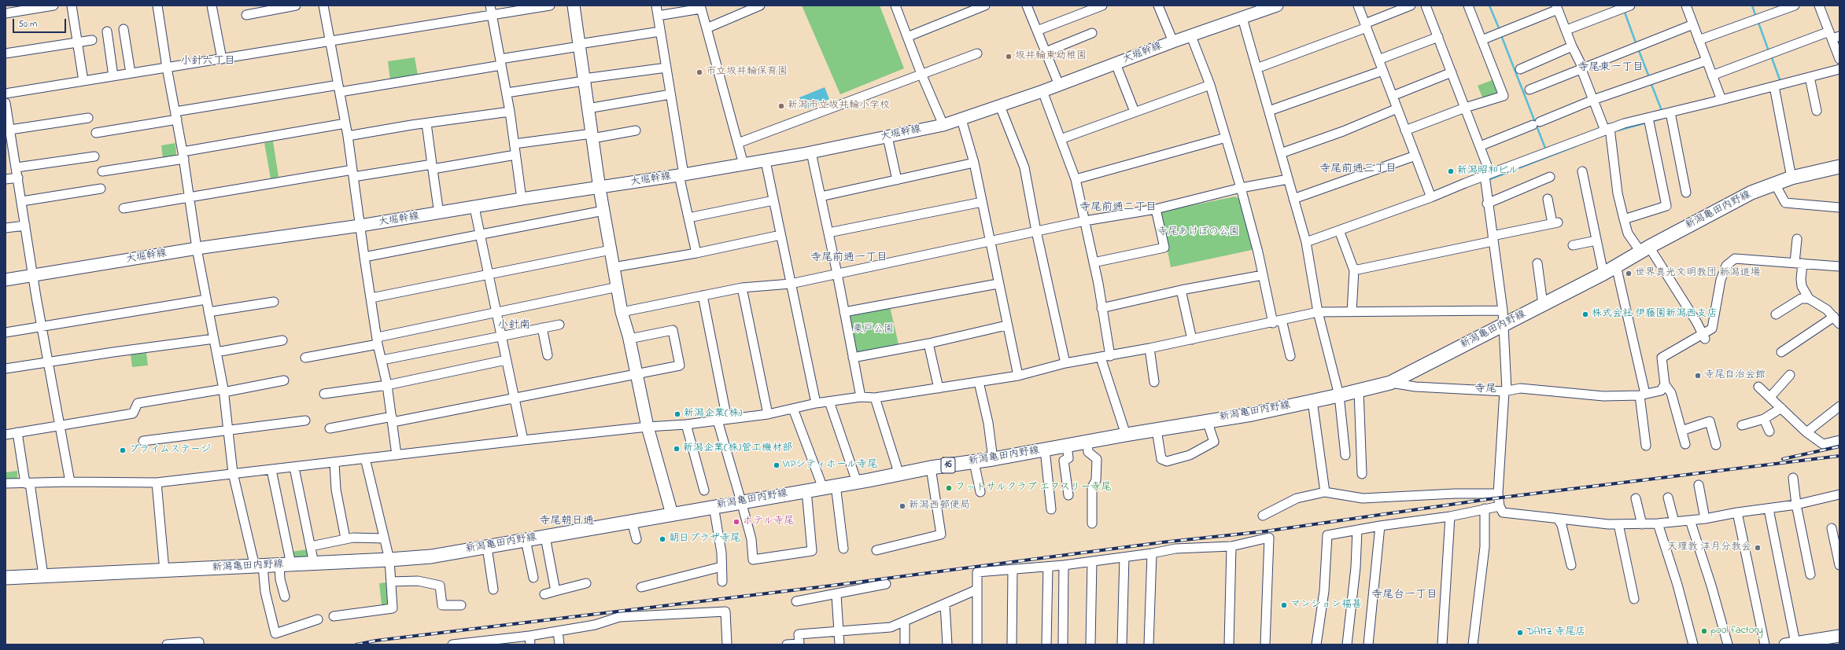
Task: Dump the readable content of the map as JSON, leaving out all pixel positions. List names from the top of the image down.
{
  "streets": {
    "main road": ["新潟亀田内野線", "16"],
    "street": ["大堀幹線"]
  },
  "districts": [
    "小針六丁目",
    "寺尾東一丁目",
    "寺尾前通三丁目",
    "寺尾前通二丁目",
    "寺尾前通一丁目",
    "小針南",
    "寺尾",
    "寺尾朝日通",
    "寺尾台一丁目"
  ],
  "parks": ["寺尾あけぼの公園", "栗戸公園"],
  "places": [
    "坂井輪東幼稚園",
    "市立坂井輪保育園",
    "新潟市立坂井輪小学校",
    "新潟昭和ビル",
    "世界真光文明教団 新潟道場",
    "株式会社 伊藤園新潟西支店",
    "寺尾自治会館",
    "新潟企業(株)",
    "新潟企業(株)管工機材部",
    "プライムステージ",
    "VIPシティホール寺尾",
    "フットサルクラブ エフスリー寺尾",
    "新潟西郵便局",
    "ホテル寺尾",
    "朝日プラザ寺尾",
    "天理教 洋月分教会",
    "マンション福甚",
    "pool factory",
    "DAMZ 寺尾店"
  ],
  "scale_bar": "50 m"
}
